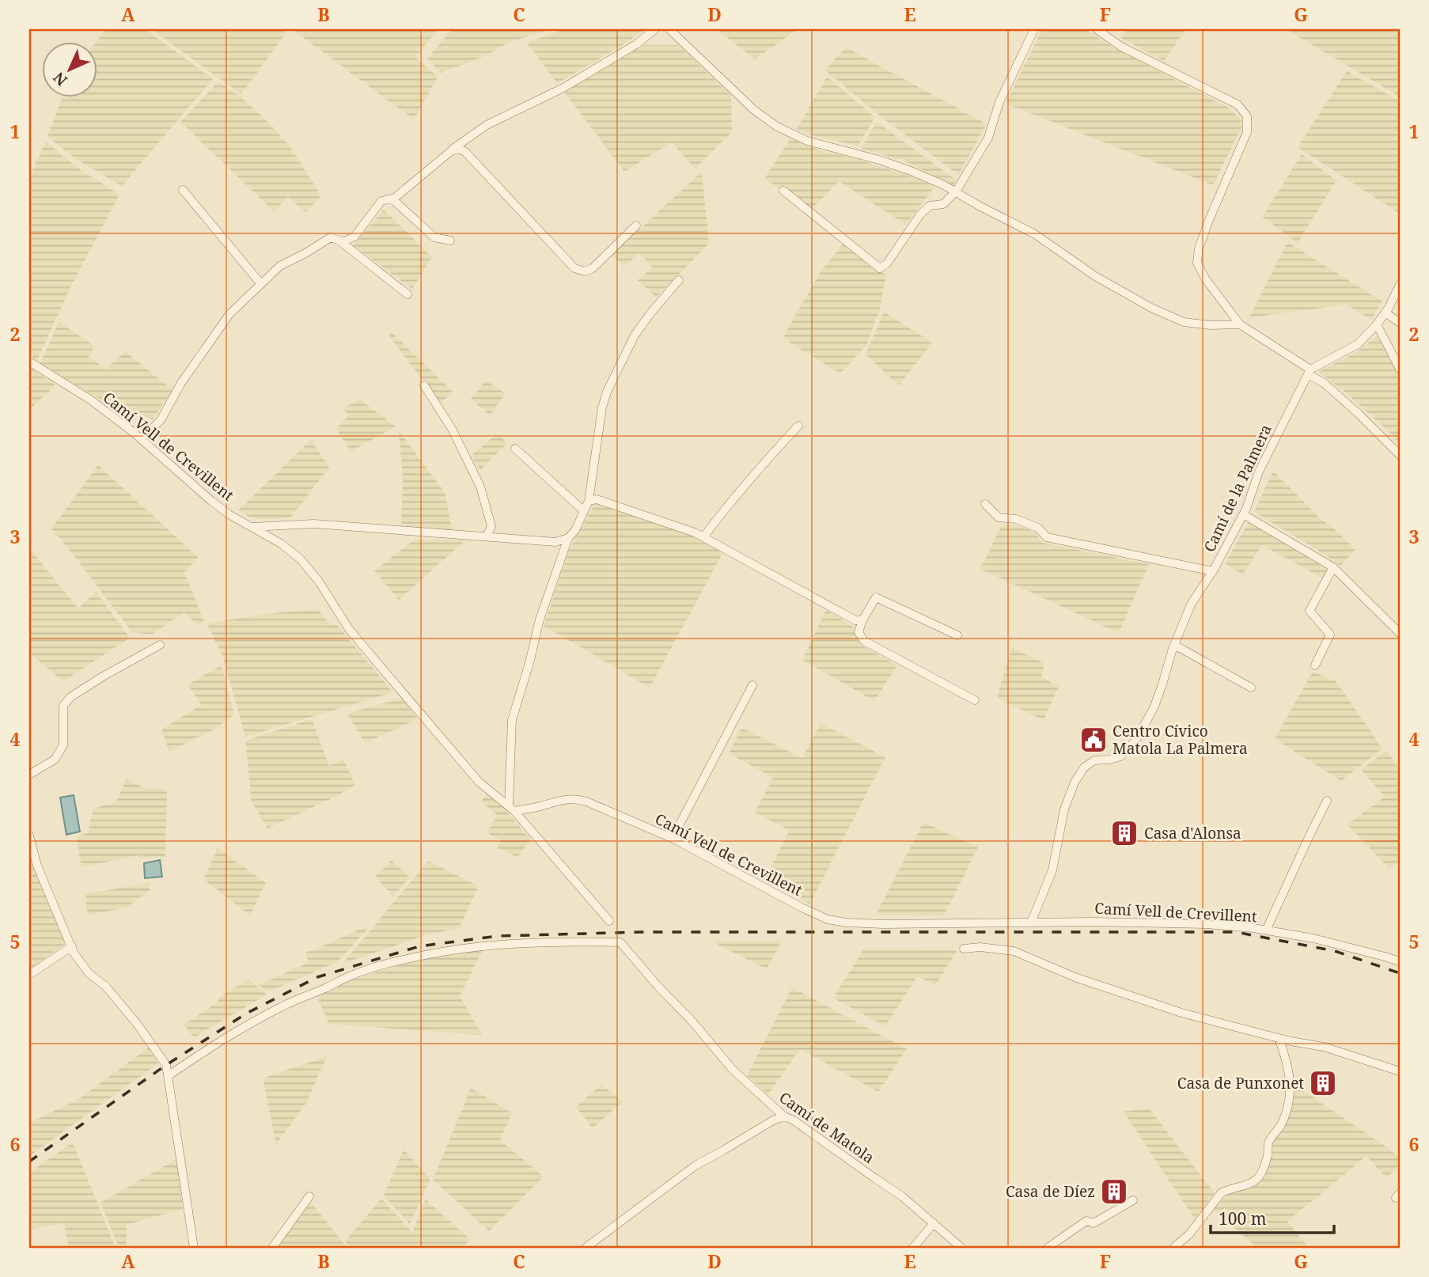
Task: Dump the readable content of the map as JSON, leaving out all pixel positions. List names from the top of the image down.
{
  "streets": {
    "street": ["Camí Vell de Crevillent", "Camí de la Palmera", "Camí de Matola"]
  },
  "crossings": [
    ["Camí Vell de Crevillent", "Camí de la Palmera"]
  ],
  "places": {
    "public building": ["Centro Cívico Matola La Palmera"],
    "building": ["Casa d'Alonsa", "Casa de Punxonet", "Casa de Díez"]
  },
  "scale_bar": "100 m",
  "north": "bottom left",
  "grid": {
    "columns": [
      "A",
      "B",
      "C",
      "D",
      "E",
      "F",
      "G"
    ],
    "rows": [
      "1",
      "2",
      "3",
      "4",
      "5",
      "6"
    ]
  }
}
